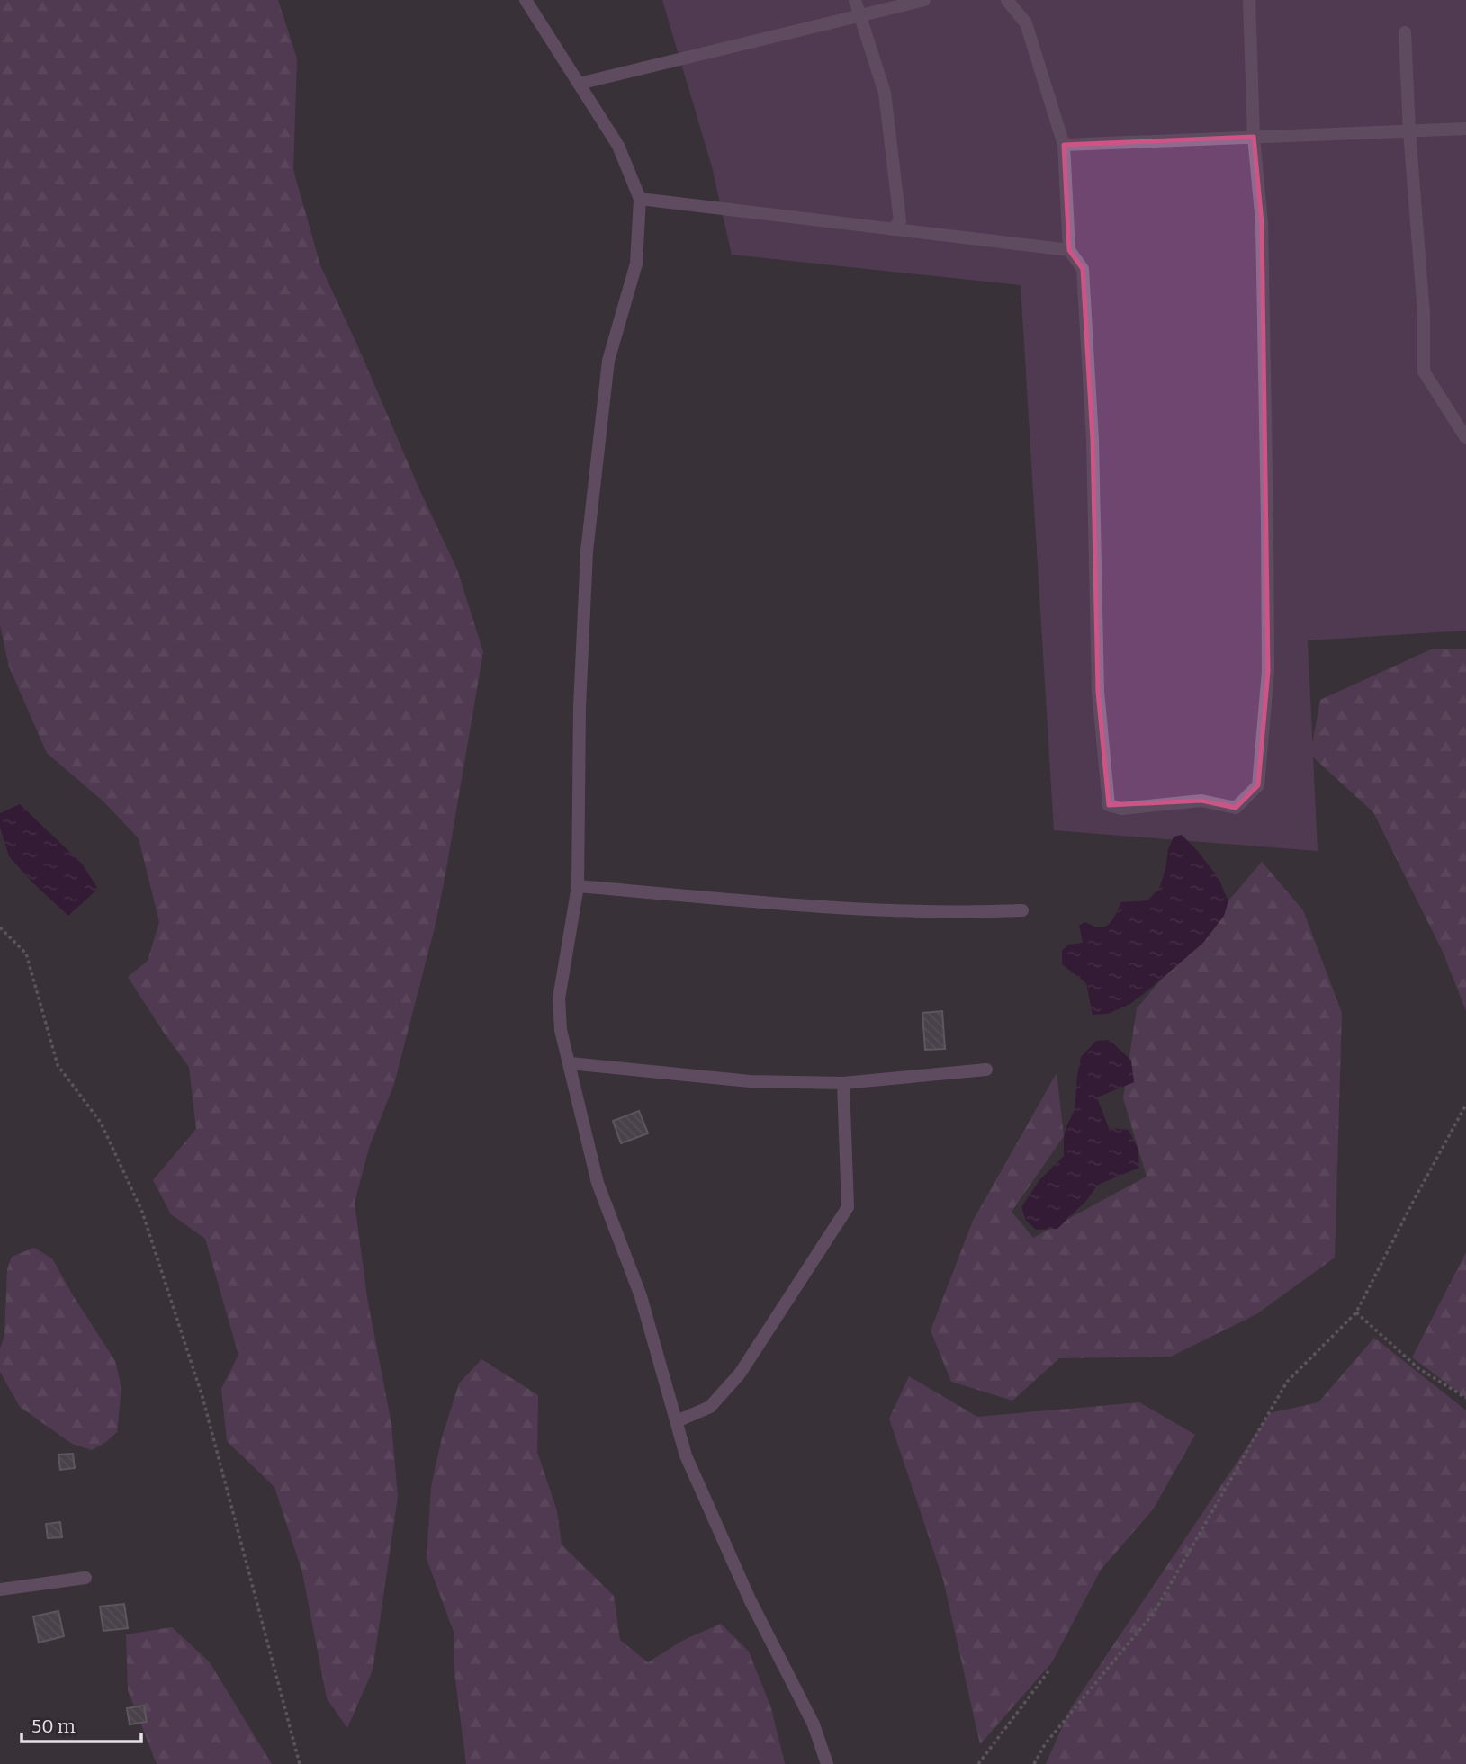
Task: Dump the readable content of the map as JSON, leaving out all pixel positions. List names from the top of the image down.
{
  "scale_bar": "50 m"
}
